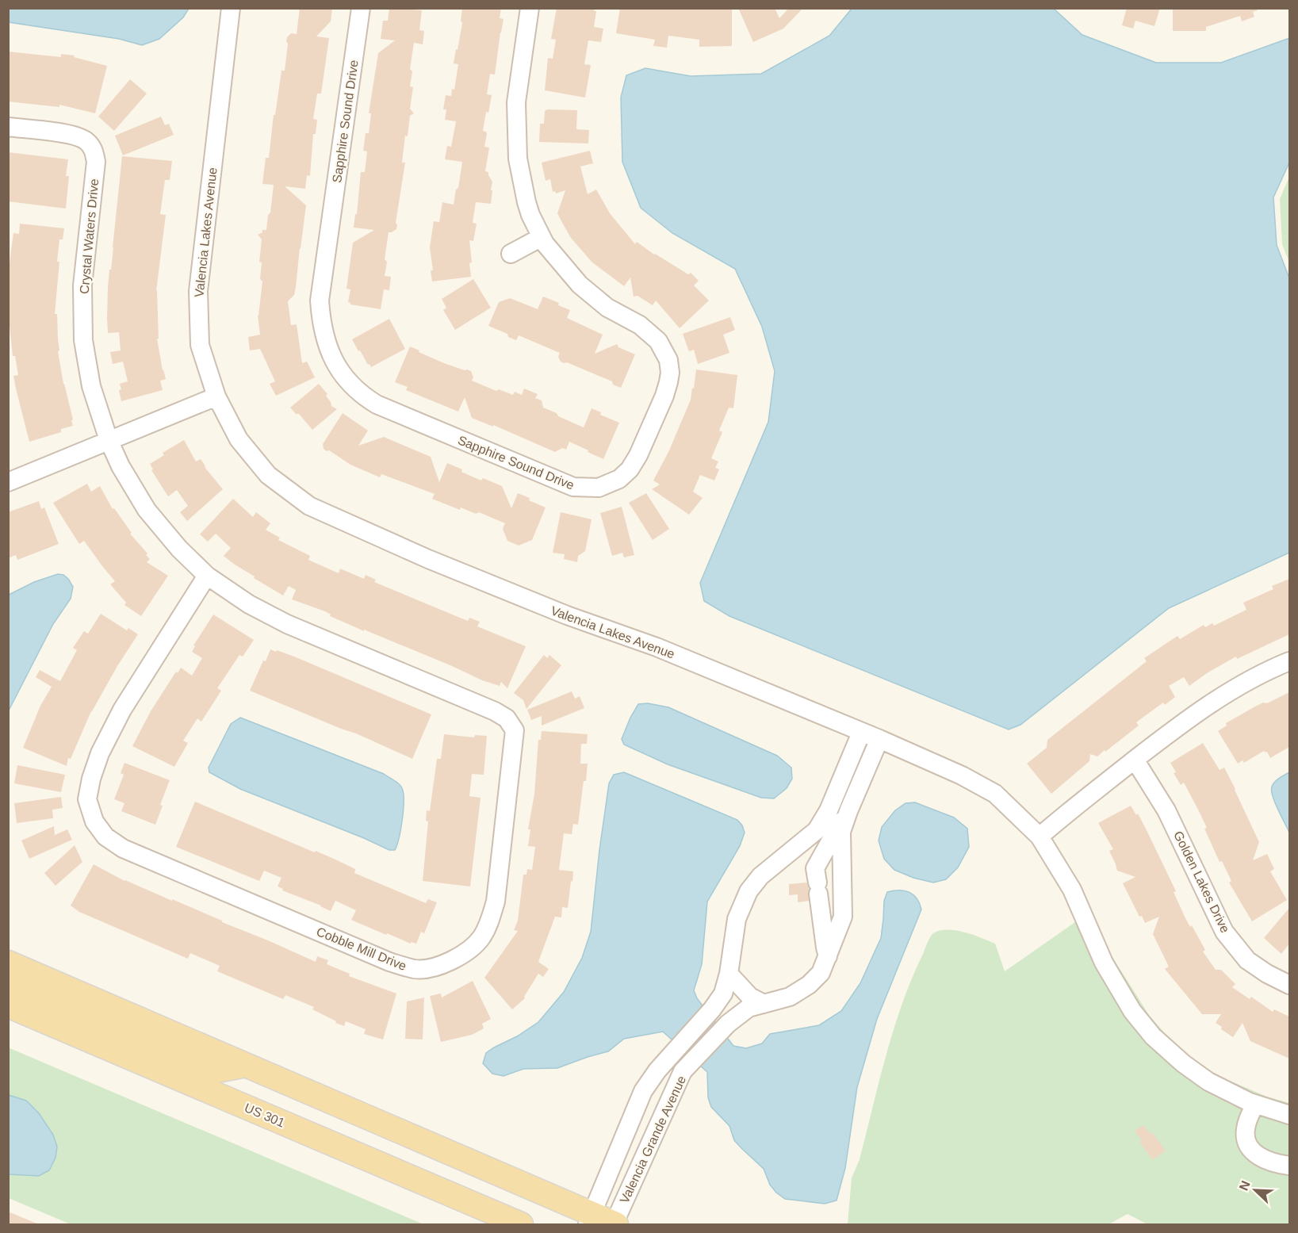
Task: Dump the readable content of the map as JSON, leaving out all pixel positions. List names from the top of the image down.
{
  "streets": {
    "main road": ["US 301"],
    "street": [
      "Sapphire Sound Drive",
      "Valencia Lakes Avenue",
      "Crystal Waters Drive",
      "Golden Lakes Drive",
      "Cobble Mill Drive",
      "Valencia Grande Avenue"
    ]
  },
  "crossings": [
    ["Valencia Lakes Avenue", "Valencia Grande Avenue"],
    ["Crystal Waters Drive", "Cobble Mill Drive"]
  ],
  "north": "top left"
}
